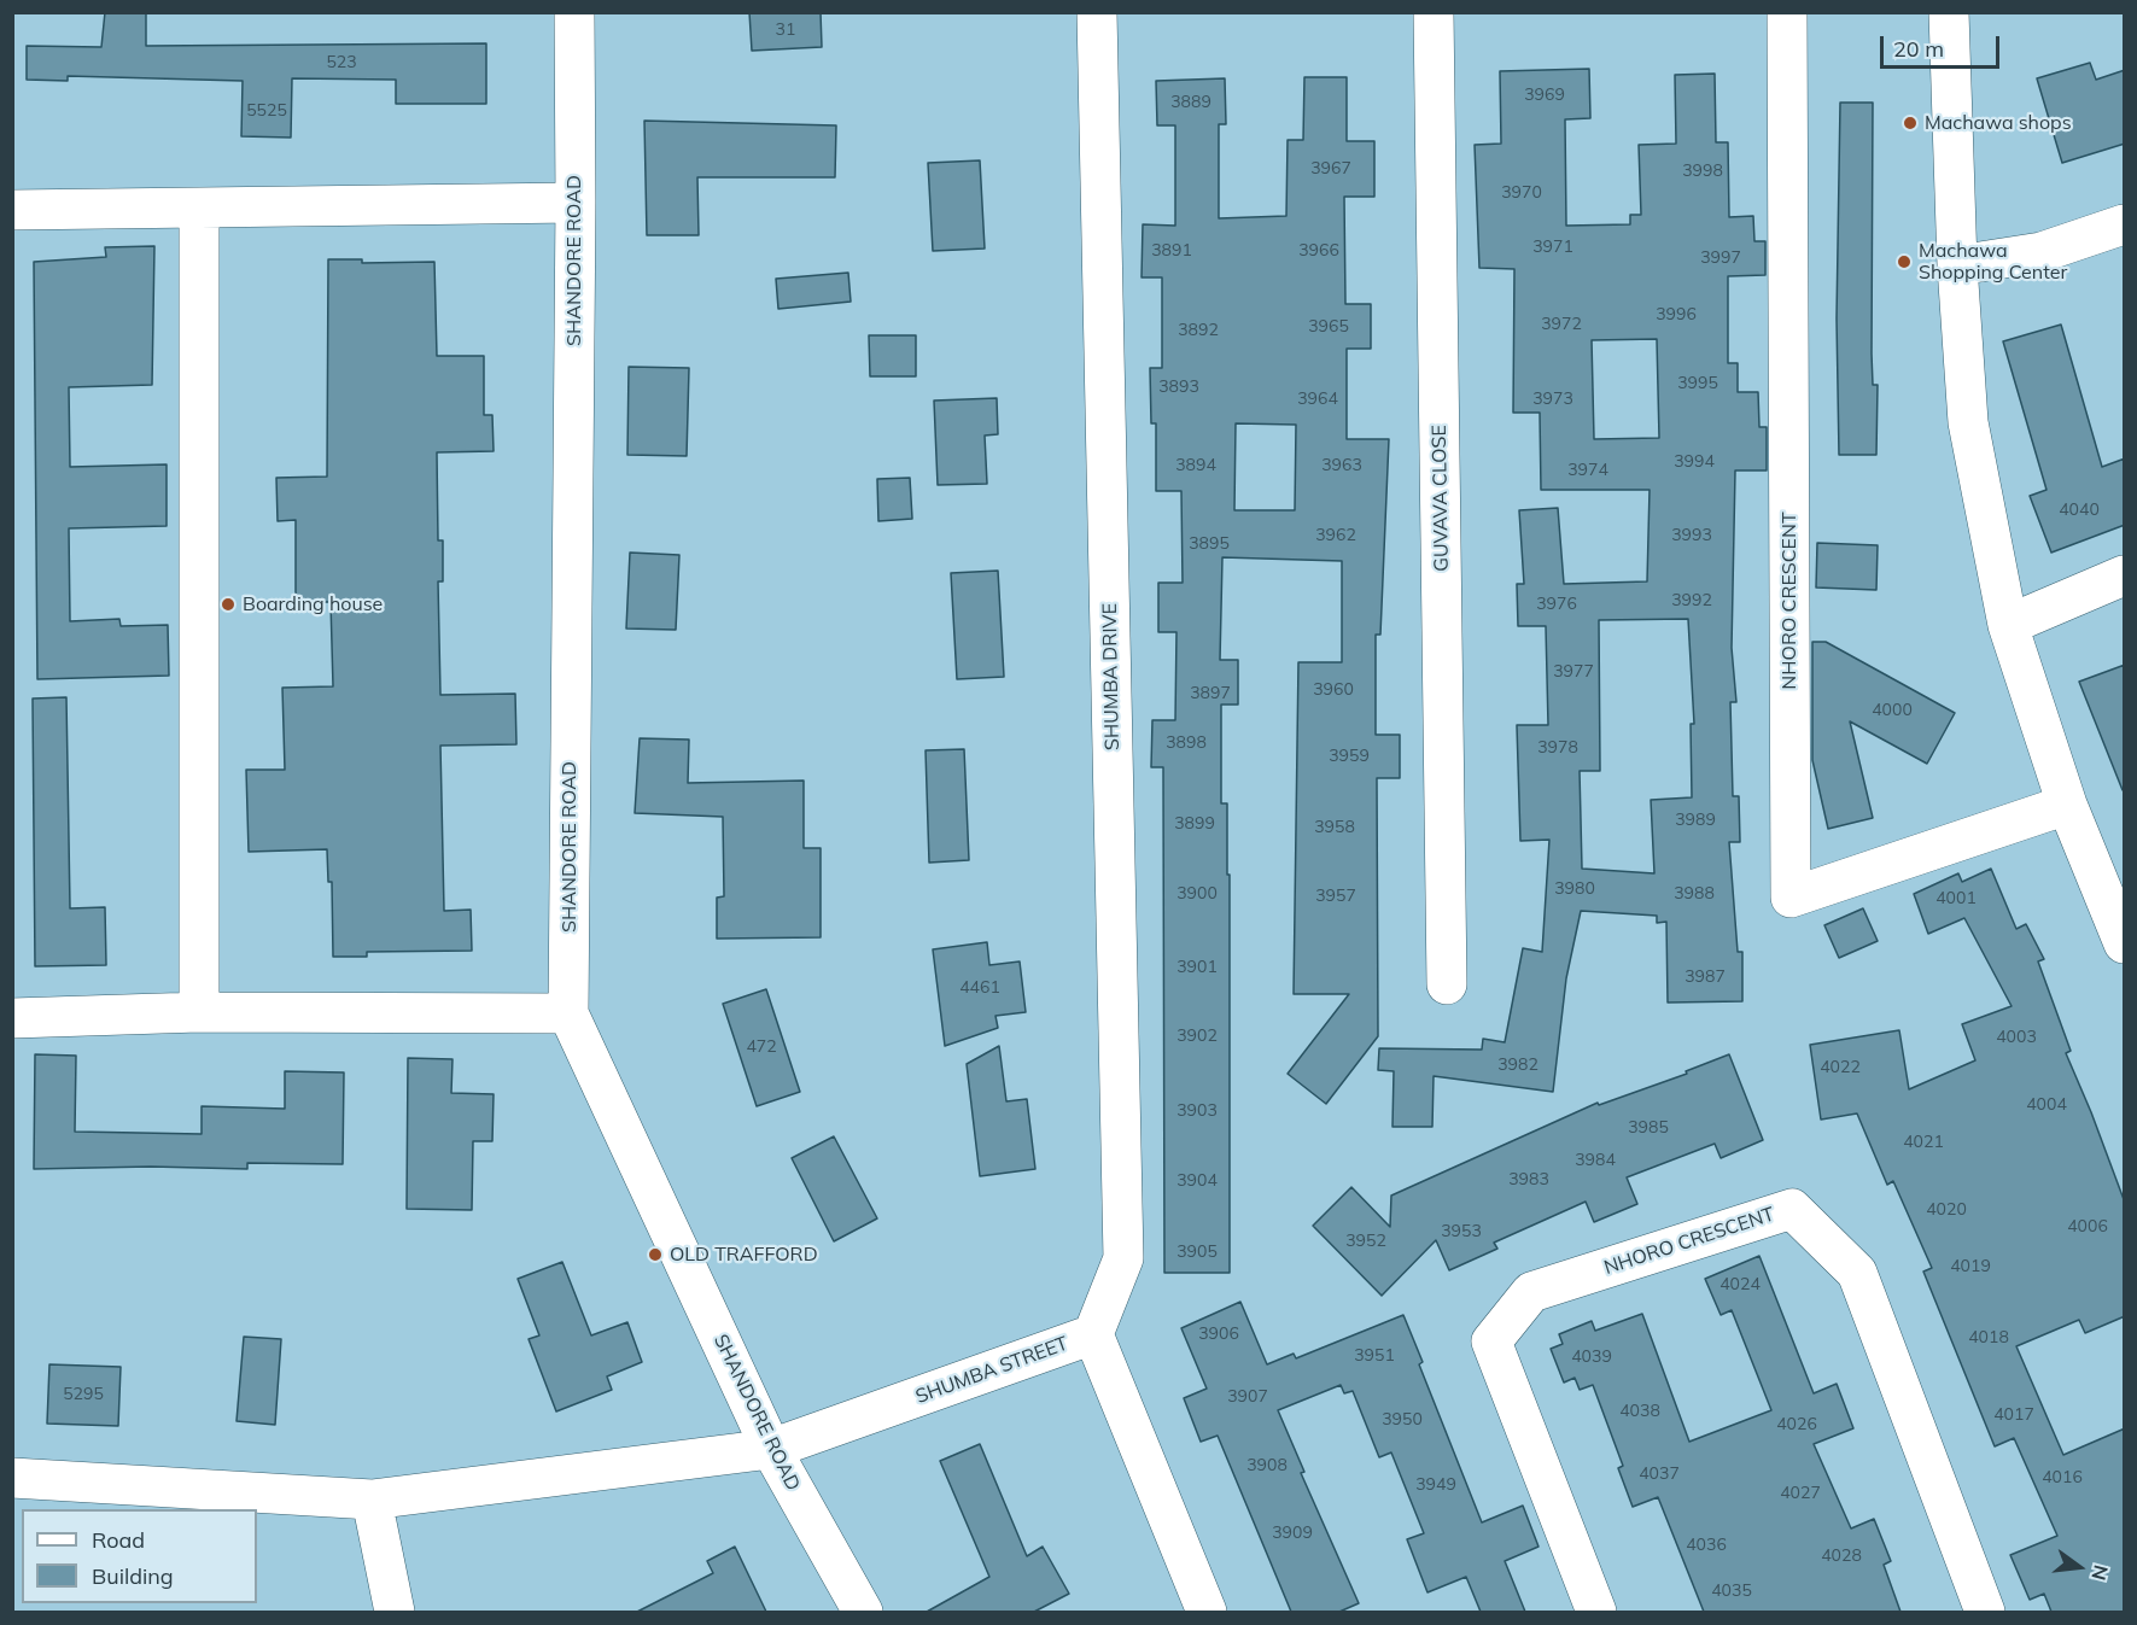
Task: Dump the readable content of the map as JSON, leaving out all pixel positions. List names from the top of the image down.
{
  "streets": {
    "street": [
      "SHANDORE ROAD",
      "GUVAVA CLOSE",
      "NHORO CRESCENT",
      "SHUMBA DRIVE",
      "SHUMBA STREET"
    ]
  },
  "crossings": [
    ["SHANDORE ROAD", "SHUMBA STREET"],
    ["SHUMBA DRIVE", "SHUMBA STREET"]
  ],
  "places": [
    "Machawa shops",
    "Machawa Shopping Center",
    "Boarding house",
    "OLD TRAFFORD"
  ],
  "house_numbers": [
    "31",
    "523",
    "3969",
    "3889",
    "5525",
    "3967",
    "3998",
    "3970",
    "3971",
    "3891",
    "3966",
    "3997",
    "3996",
    "3972",
    "3965",
    "3892",
    "3995",
    "3893",
    "3964",
    "3973",
    "3994",
    "3894",
    "3963",
    "3974",
    "4040",
    "3962",
    "3993",
    "3895",
    "3992",
    "3976",
    "3977",
    "3960",
    "3897",
    "4000",
    "3898",
    "3978",
    "3959",
    "3989",
    "3899",
    "3958",
    "3980",
    "3900",
    "3988",
    "3957",
    "4001",
    "3901",
    "3987",
    "4461",
    "3902",
    "4003",
    "472",
    "3982",
    "4022",
    "4004",
    "3903",
    "3985",
    "4021",
    "3984",
    "3983",
    "3904",
    "4020",
    "4006",
    "3953",
    "3952",
    "3905",
    "4019",
    "4024",
    "3906",
    "4018",
    "3951",
    "4039",
    "5295",
    "3907",
    "4038",
    "4017",
    "3950",
    "4026",
    "3908",
    "4037",
    "4016",
    "3949",
    "4027",
    "3909",
    "4036",
    "4028",
    "4035"
  ],
  "legend": ["Road", "Building"],
  "scale_bar": "20 m",
  "north": "right"
}
